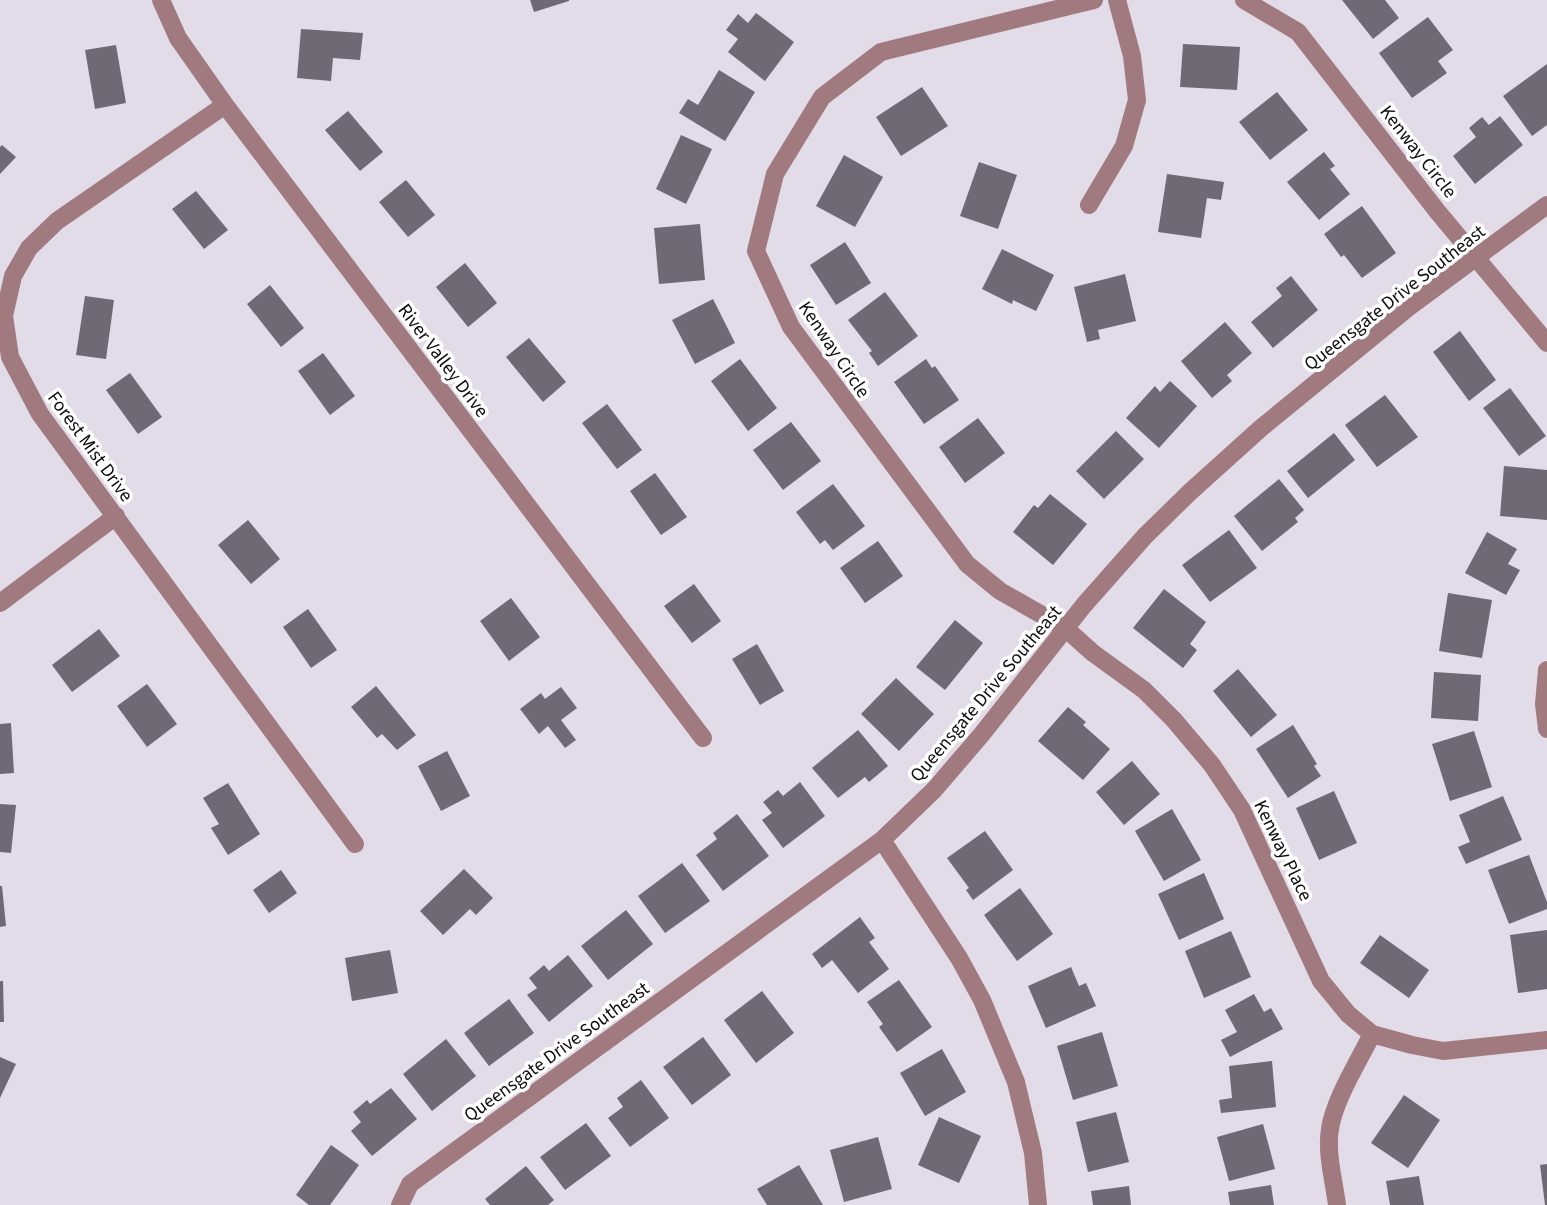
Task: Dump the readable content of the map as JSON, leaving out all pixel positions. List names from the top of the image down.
{
  "streets": {
    "street": [
      "Kenway Circle",
      "Queensgate Drive Southeast",
      "River Valley Drive",
      "Forest Mist Drive",
      "Kenway Place"
    ]
  },
  "crossings": [
    ["Kenway Circle", "Queensgate Drive Southeast"],
    ["Kenway Circle", "Kenway Place"],
    ["Queensgate Drive Southeast", "Kenway Place"],
    ["River Valley Drive", "Forest Mist Drive"]
  ]
}
